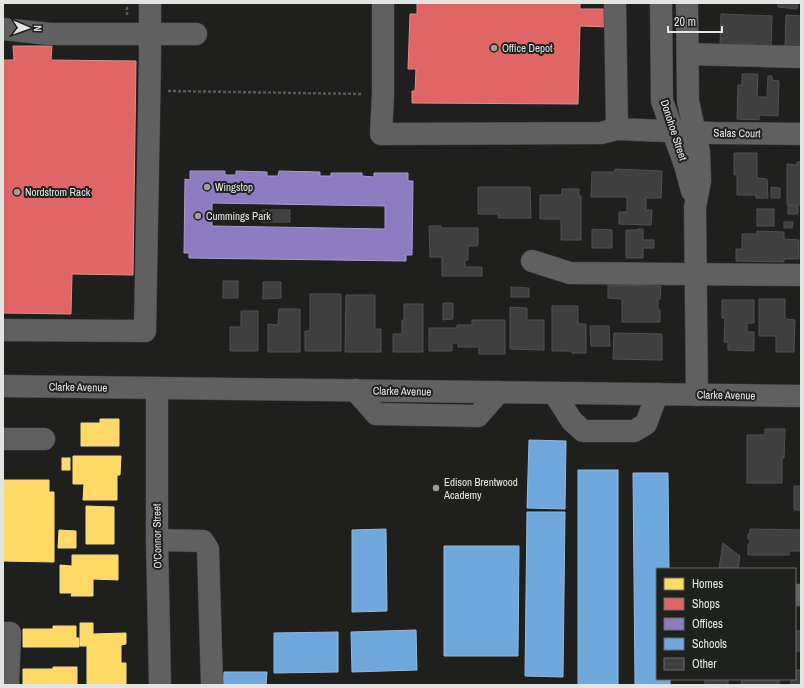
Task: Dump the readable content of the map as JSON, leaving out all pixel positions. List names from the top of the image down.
{
  "streets": {
    "street": [
      "Donohoe Street",
      "Salas Court",
      "Clarke Avenue",
      "O'Connor Street"
    ]
  },
  "crossings": [
    ["Donohoe Street", "Salas Court"],
    ["Donohoe Street", "Clarke Avenue"],
    ["Clarke Avenue", "O'Connor Street"]
  ],
  "places": [
    "Office Depot",
    "Wingstop",
    "Nordstrom Rack",
    "Cummings Park",
    "Edison Brentwood Academy"
  ],
  "legend": [
    "Homes",
    "Shops",
    "Offices",
    "Schools",
    "Other"
  ],
  "scale_bar": "20 m",
  "north": "right"
}
